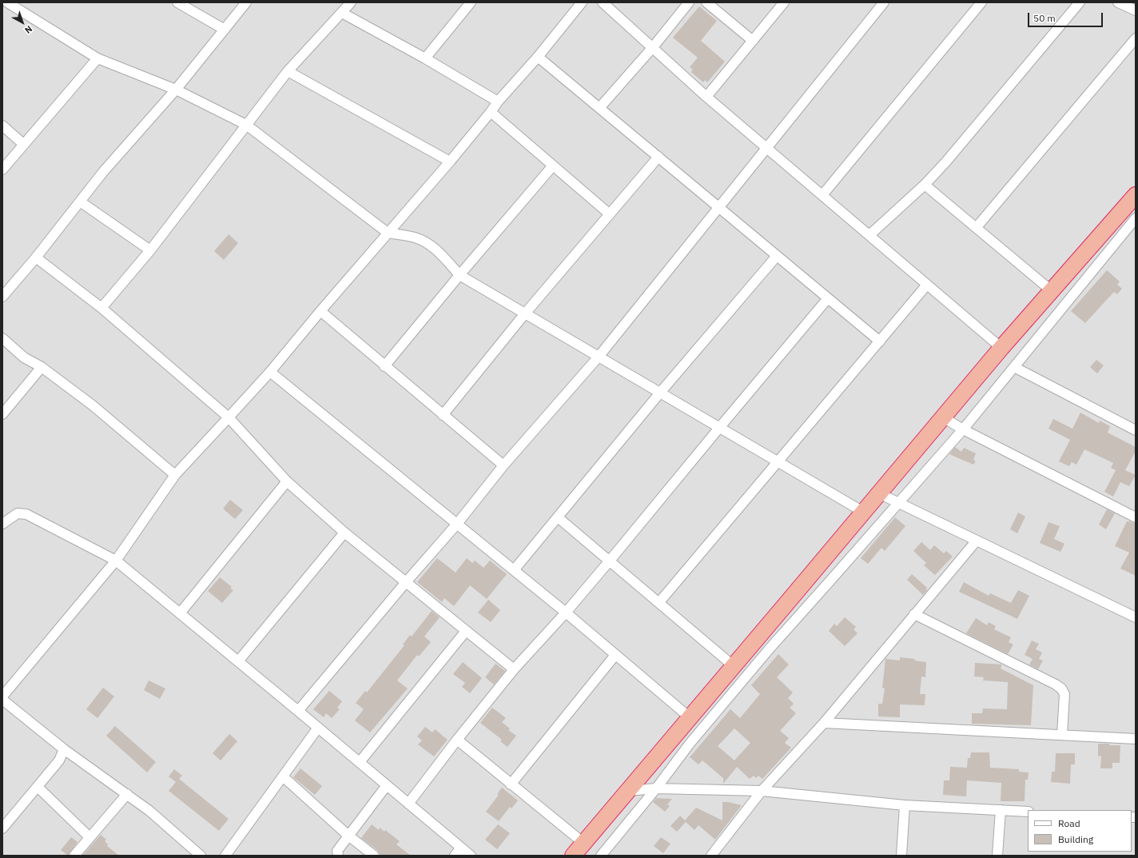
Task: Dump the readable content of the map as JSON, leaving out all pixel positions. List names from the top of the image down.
{
  "legend": ["Road", "Building"],
  "scale_bar": "50 m",
  "north": "bottom right"
}
